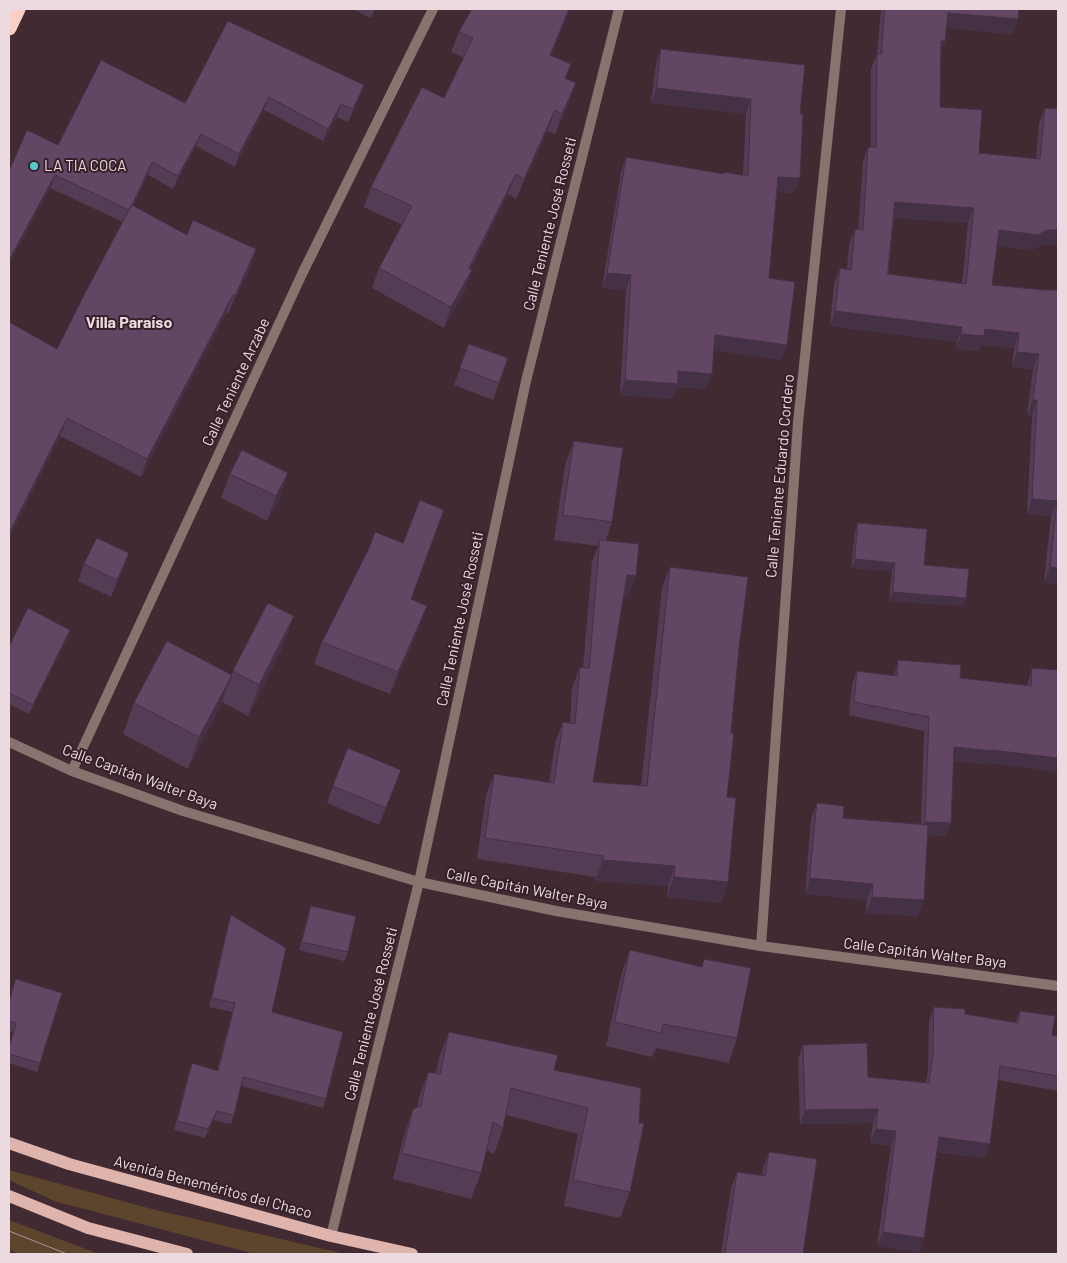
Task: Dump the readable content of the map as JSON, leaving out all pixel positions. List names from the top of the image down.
{
  "streets": {
    "main road": ["Avenida Beneméritos del Chaco"],
    "street": [
      "Calle Teniente José Rosseti",
      "Calle Teniente Arzabe",
      "Calle Teniente Eduardo Cordero",
      "Calle Capitán Walter Baya"
    ]
  },
  "crossings": [
    ["Calle Teniente José Rosseti", "Calle Capitán Walter Baya"],
    ["Calle Teniente José Rosseti", "Avenida Beneméritos del Chaco"],
    ["Calle Teniente Arzabe", "Calle Capitán Walter Baya"],
    ["Calle Teniente Eduardo Cordero", "Calle Capitán Walter Baya"]
  ],
  "districts": ["Villa Paraíso"],
  "places": ["LA TIA COCA"]
}
